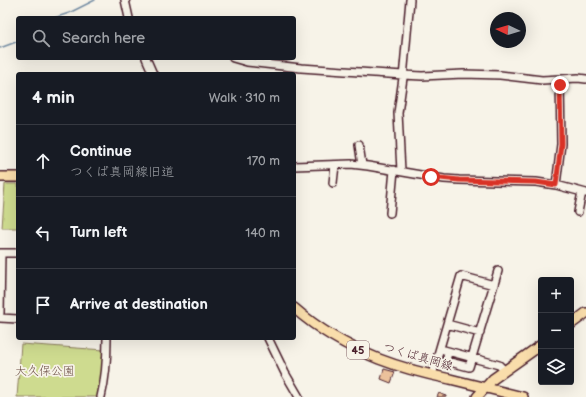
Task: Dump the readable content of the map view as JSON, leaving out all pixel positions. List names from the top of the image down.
{
  "streets": {
    "main road": ["45", "つくば真岡線"]
  },
  "parks": ["大久保公園"],
  "north": "left",
  "page": {
    "search": "Search here",
    "heading": ["4 min", "Walk · 310 m"],
    "list": [
      ["Continue", "つくば真岡線旧道", "170 m"],
      ["Turn left", "140 m"],
      "Arrive at destination"
    ],
    "map_buttons": ["+", "−"]
  }
}
